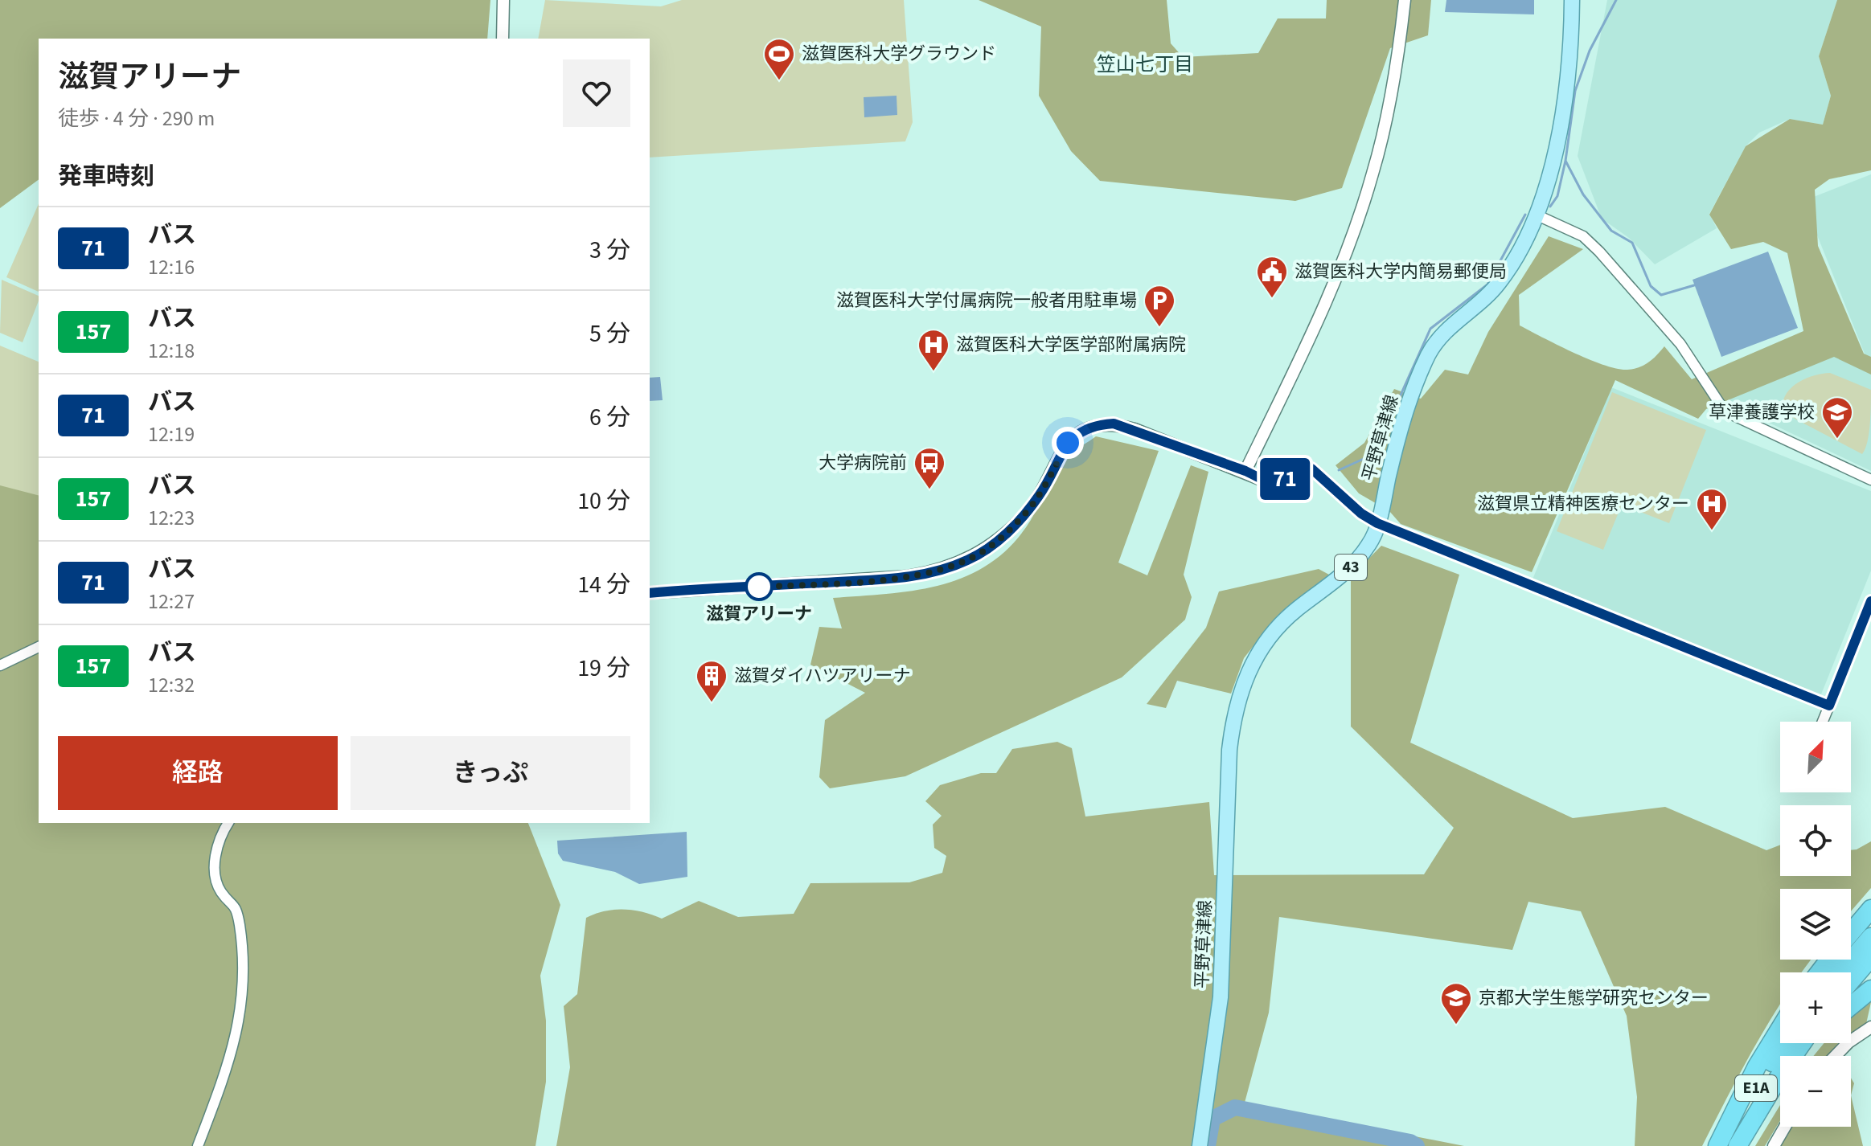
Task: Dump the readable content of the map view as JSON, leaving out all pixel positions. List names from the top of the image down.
{
  "streets": {
    "highway": ["E1A"],
    "main road": ["平野草津線", "43"]
  },
  "districts": ["笠山七丁目"],
  "places": {
    "sports": ["滋賀医科大学グラウンド"],
    "public building": ["滋賀医科大学内簡易郵便局"],
    "parking": ["滋賀医科大学付属病院一般者用駐車場"],
    "hospital": ["滋賀医科大学医学部附属病院", "滋賀県立精神医療センター"],
    "school or university": ["草津養護学校", "京都大学生態学研究センター"],
    "bus stop": ["大学病院前"],
    "other": ["滋賀アリーナ"],
    "building": ["滋賀ダイハツアリーナ"]
  },
  "lines": ["bus line 71"],
  "north": "top right",
  "page": {
    "on_map": "71",
    "heading": [
      ["滋賀アリーナ", "徒歩 · 4 分 · 290 m"],
      "発車時刻"
    ],
    "list": [
      {
        "mark": "71",
        "name": "バス",
        "note": "12:16",
        "value": "3 分"
      },
      {
        "mark": "157",
        "name": "バス",
        "note": "12:18",
        "value": "5 分"
      },
      {
        "mark": "71",
        "name": "バス",
        "note": "12:19",
        "value": "6 分"
      },
      {
        "mark": "157",
        "name": "バス",
        "note": "12:23",
        "value": "10 分"
      },
      {
        "mark": "71",
        "name": "バス",
        "note": "12:27",
        "value": "14 分"
      },
      {
        "mark": "157",
        "name": "バス",
        "note": "12:32",
        "value": "19 分"
      }
    ],
    "map_buttons": ["+", "−"],
    "buttons": ["経路", "きっぷ"]
  }
}
